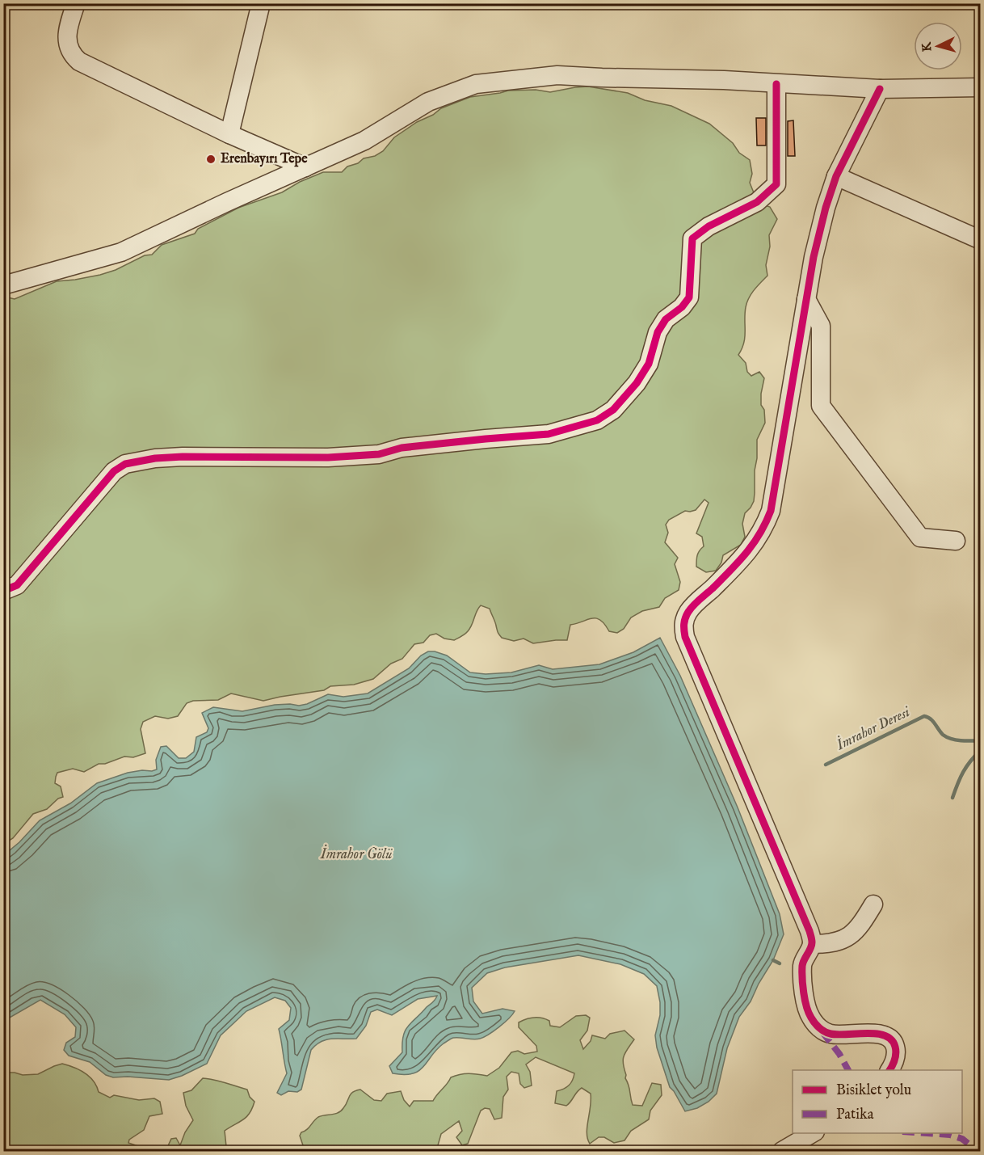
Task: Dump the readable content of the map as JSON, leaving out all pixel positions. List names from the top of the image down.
{
  "water": ["İmrahor Deresi", "İmrahor Gölü"],
  "places": ["Erenbayırı Tepe"],
  "legend": ["Bisiklet yolu", "Patika"],
  "north": "left"
}
